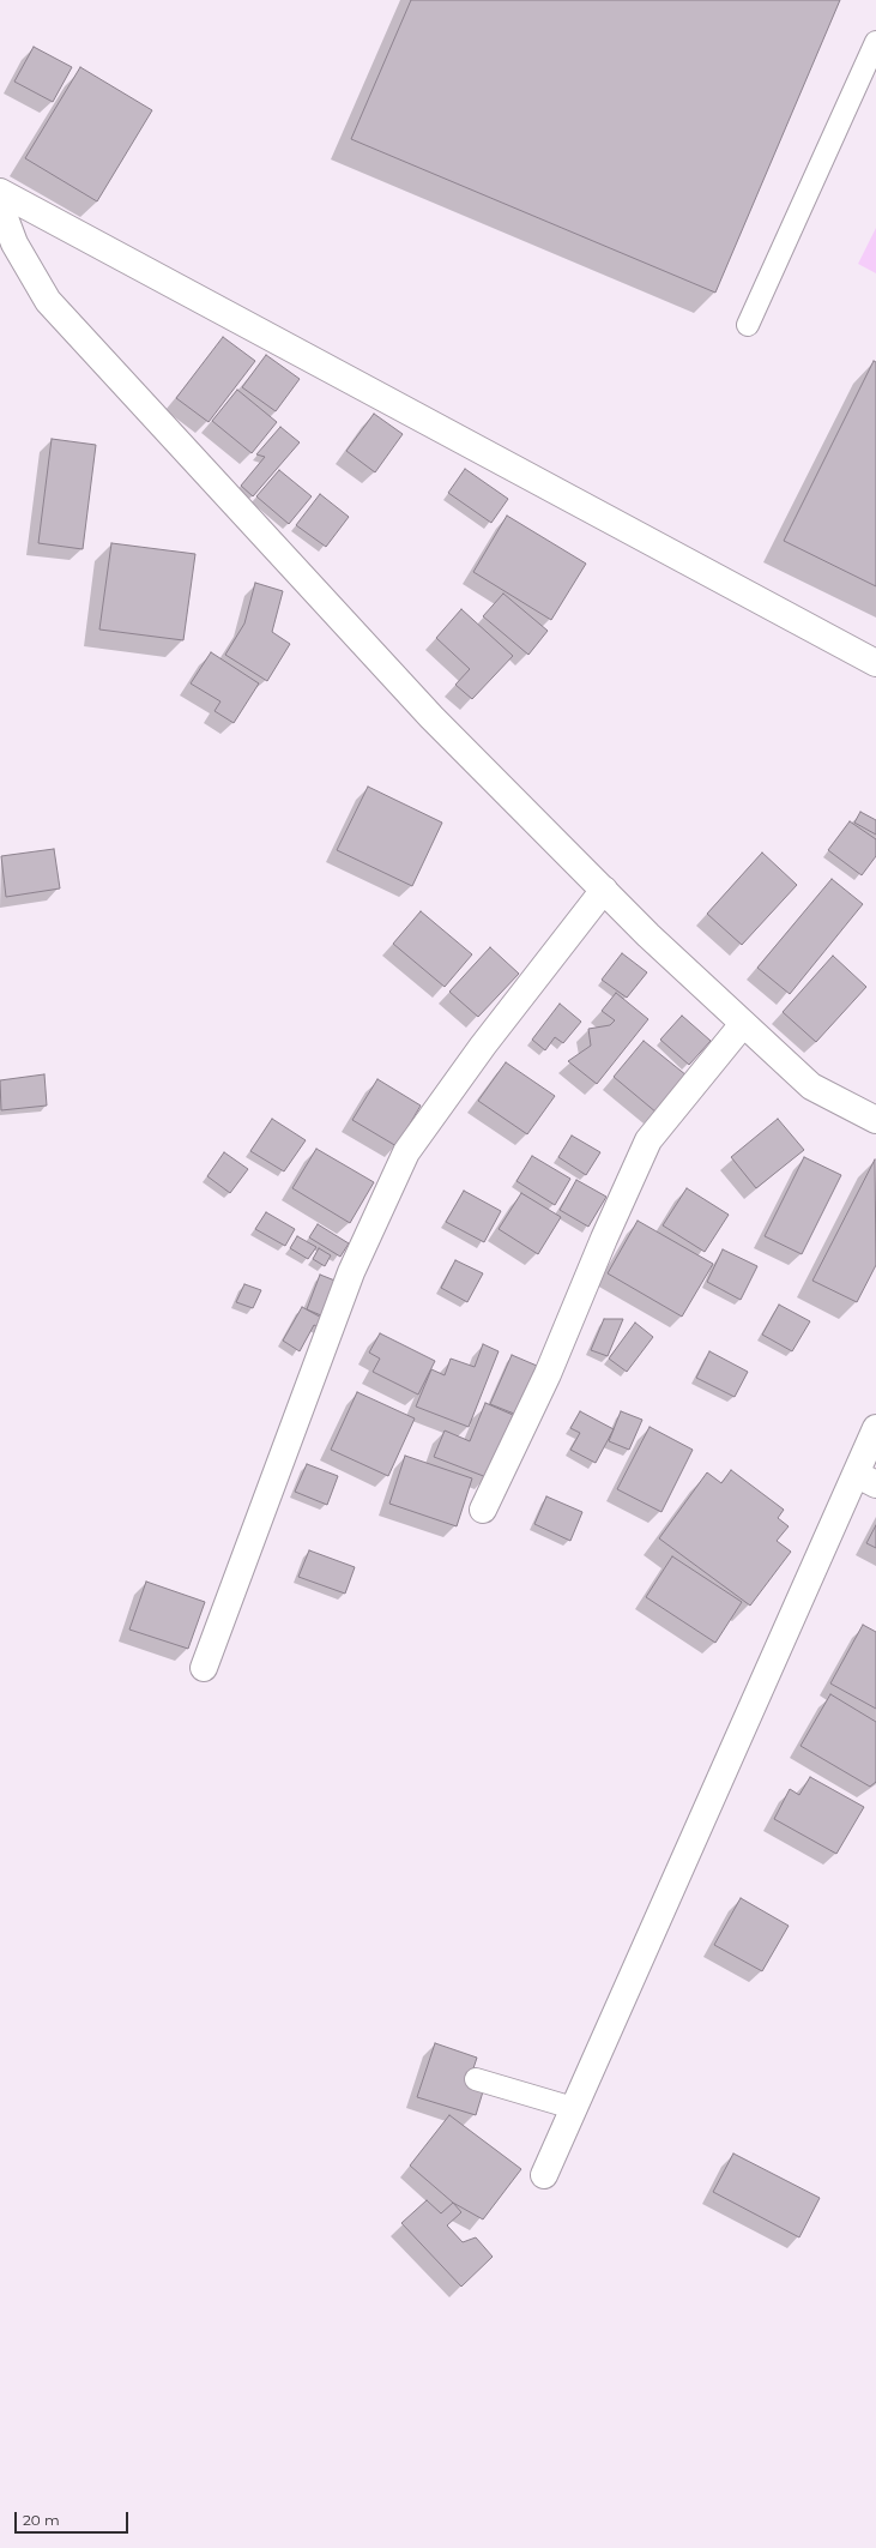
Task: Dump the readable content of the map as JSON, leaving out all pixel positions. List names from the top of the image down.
{
  "scale_bar": "20 m"
}
